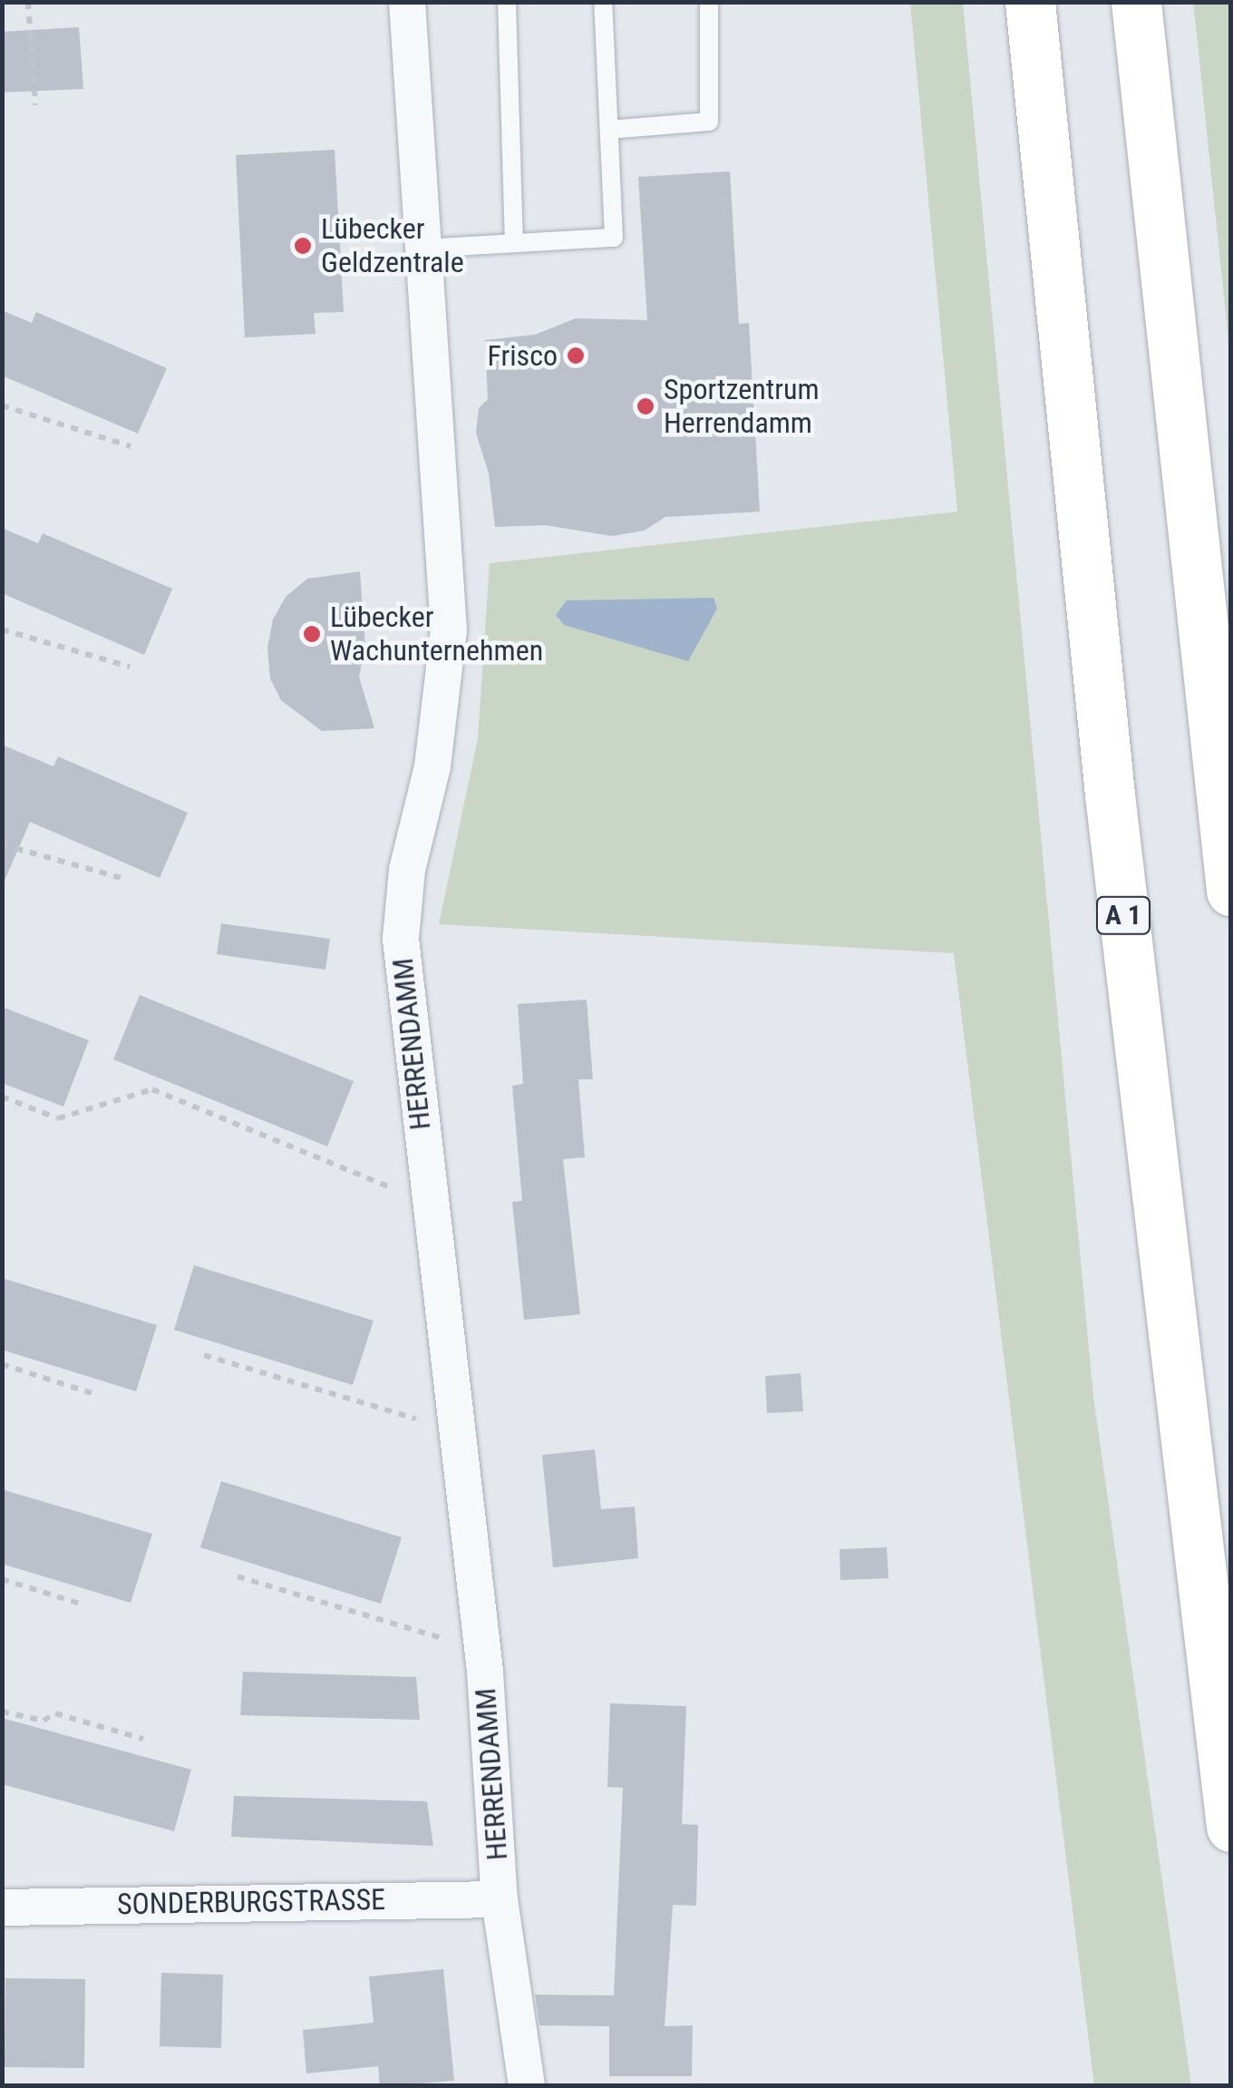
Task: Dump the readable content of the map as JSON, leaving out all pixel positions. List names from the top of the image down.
{
  "streets": {
    "highway": ["A 1"],
    "street": ["HERRENDAMM", "SONDERBURGSTRASSE"]
  },
  "crossings": [
    ["HERRENDAMM", "SONDERBURGSTRASSE"]
  ],
  "places": [
    "Lübecker Geldzentrale",
    "Frisco",
    "Sportzentrum Herrendamm",
    "Lübecker Wachunternehmen"
  ]
}
